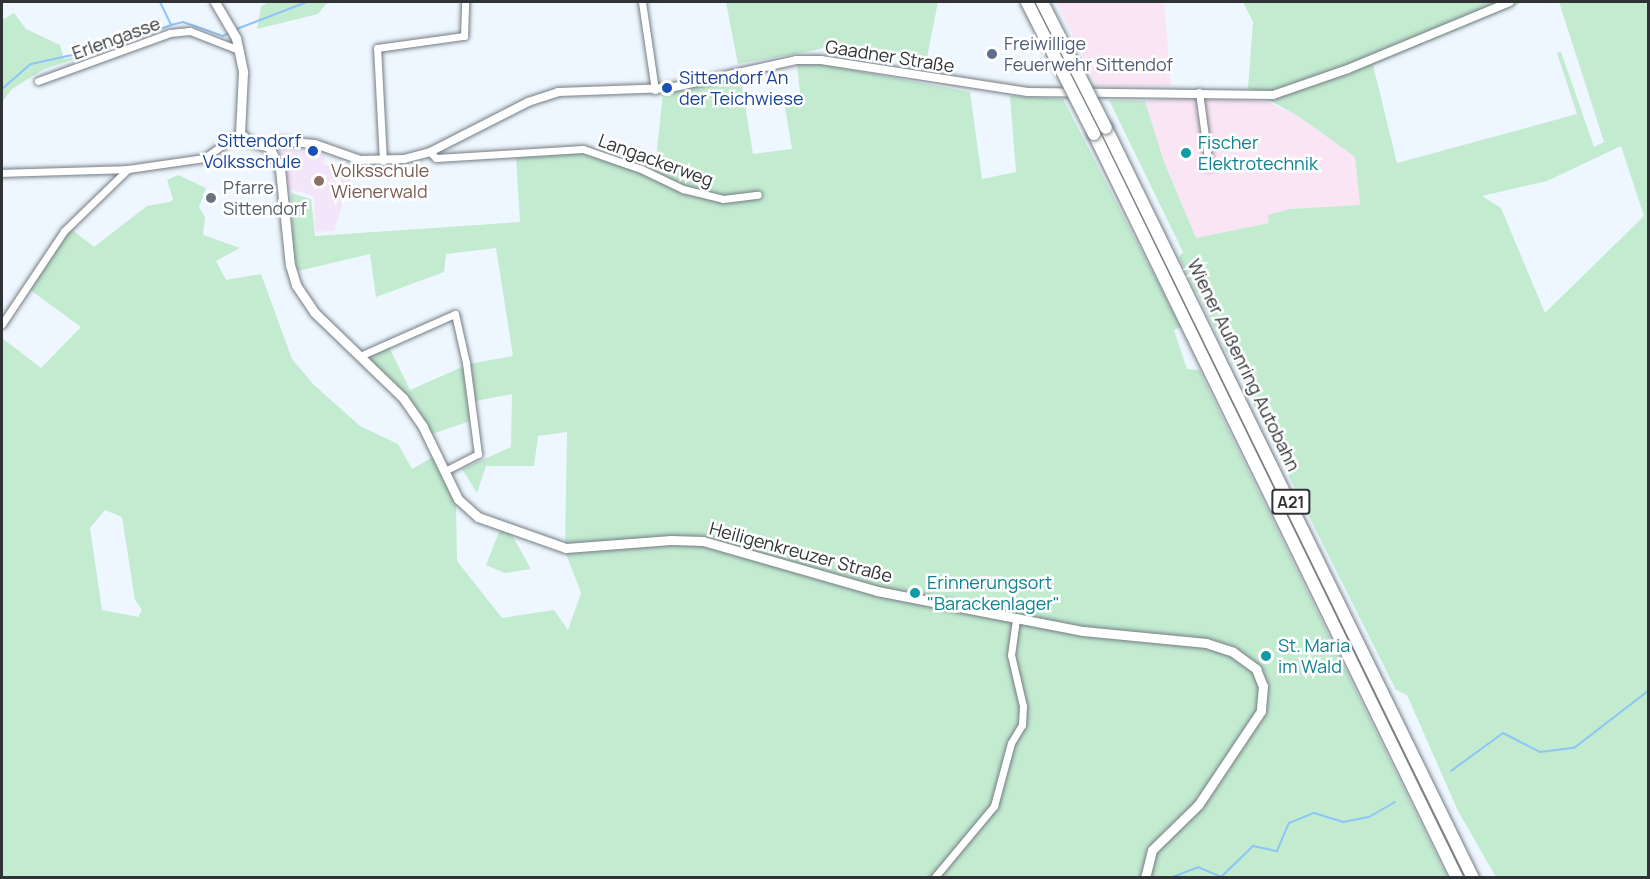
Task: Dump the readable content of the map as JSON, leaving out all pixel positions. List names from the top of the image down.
{
  "streets": {
    "highway": ["Wiener Außenring Autobahn", "A21"],
    "main road": ["Heiligenkreuzer Straße"],
    "street": ["Erlengasse", "Gaadner Straße", "Langackerweg"]
  },
  "crossings": [
    ["Gaadner Straße", "Langackerweg"],
    ["Gaadner Straße", "Heiligenkreuzer Straße"]
  ],
  "places": [
    "Freiwillige Feuerwehr Sittendof",
    "Sittendorf An der Teichwiese",
    "Sittendorf Volksschule",
    "Fischer Elektrotechnik",
    "Volksschule Wienerwald",
    "Pfarre Sittendorf",
    "Erinnerungsort \"Barackenlager\"",
    "St. Maria im Wald"
  ]
}
